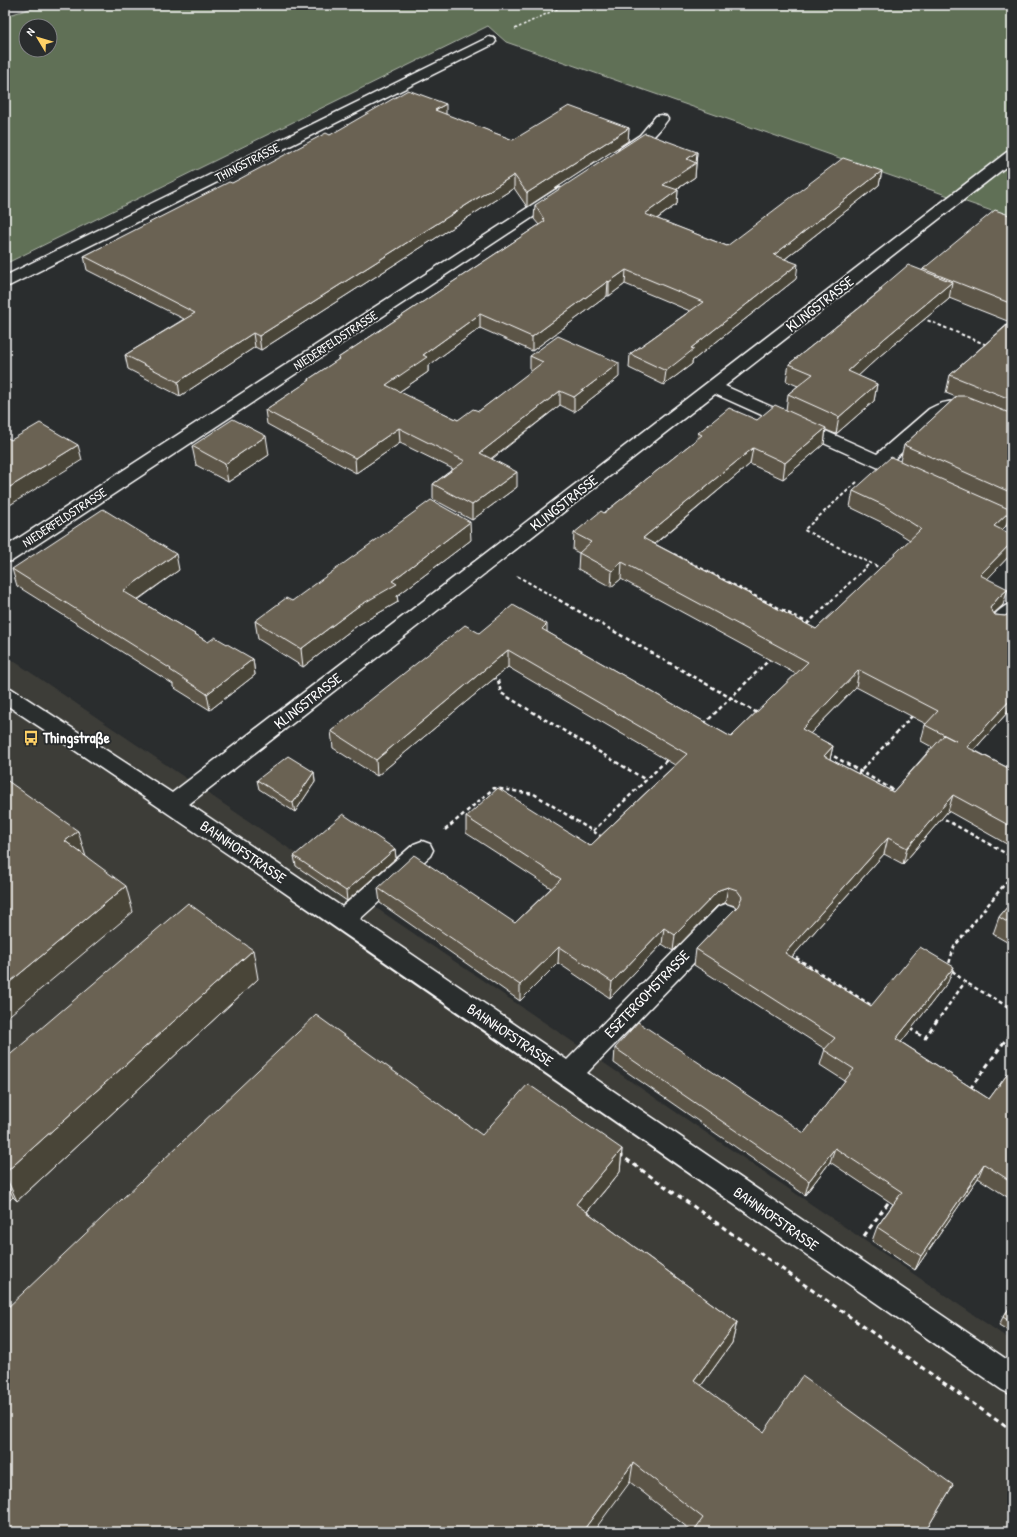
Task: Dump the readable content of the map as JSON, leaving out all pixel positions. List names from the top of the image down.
{
  "streets": {
    "street": [
      "THINGSTRASSE",
      "KLINGSTRASSE",
      "NIEDERFELDSTRASSE",
      "BAHNHOFSTRASSE",
      "ESZTERGOMSTRASSE"
    ]
  },
  "crossings": [
    ["KLINGSTRASSE", "BAHNHOFSTRASSE"],
    ["BAHNHOFSTRASSE", "ESZTERGOMSTRASSE"]
  ],
  "places": {
    "bus stop": ["Thingstraße"]
  },
  "north": "top left"
}
